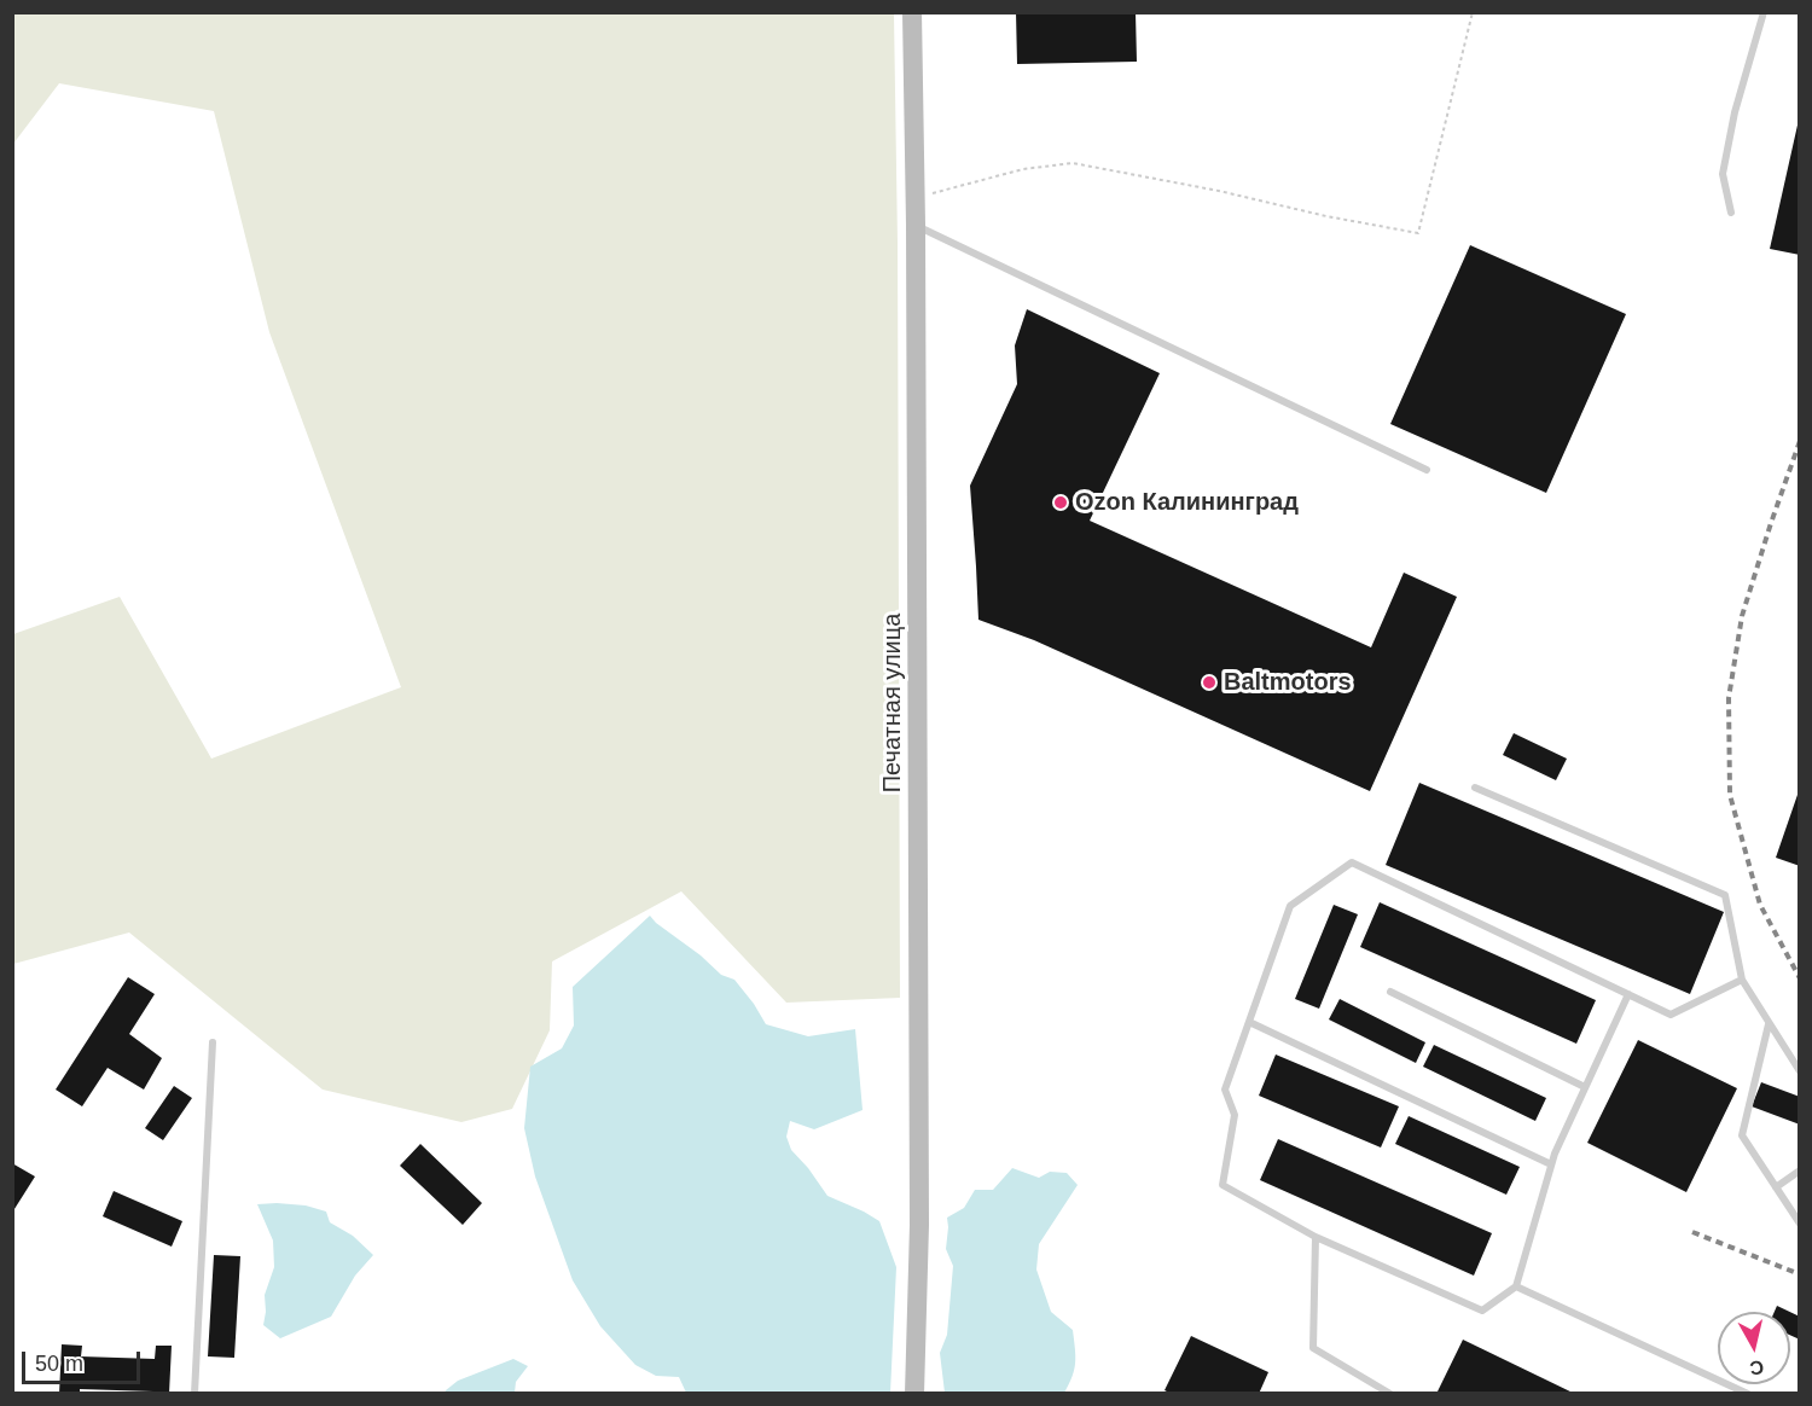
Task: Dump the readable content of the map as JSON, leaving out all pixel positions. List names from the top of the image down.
{
  "streets": {
    "street": ["Печатная улица"]
  },
  "places": ["Ozon Калининград", "Baltmotors"],
  "scale_bar": "50 m",
  "north": "bottom"
}
